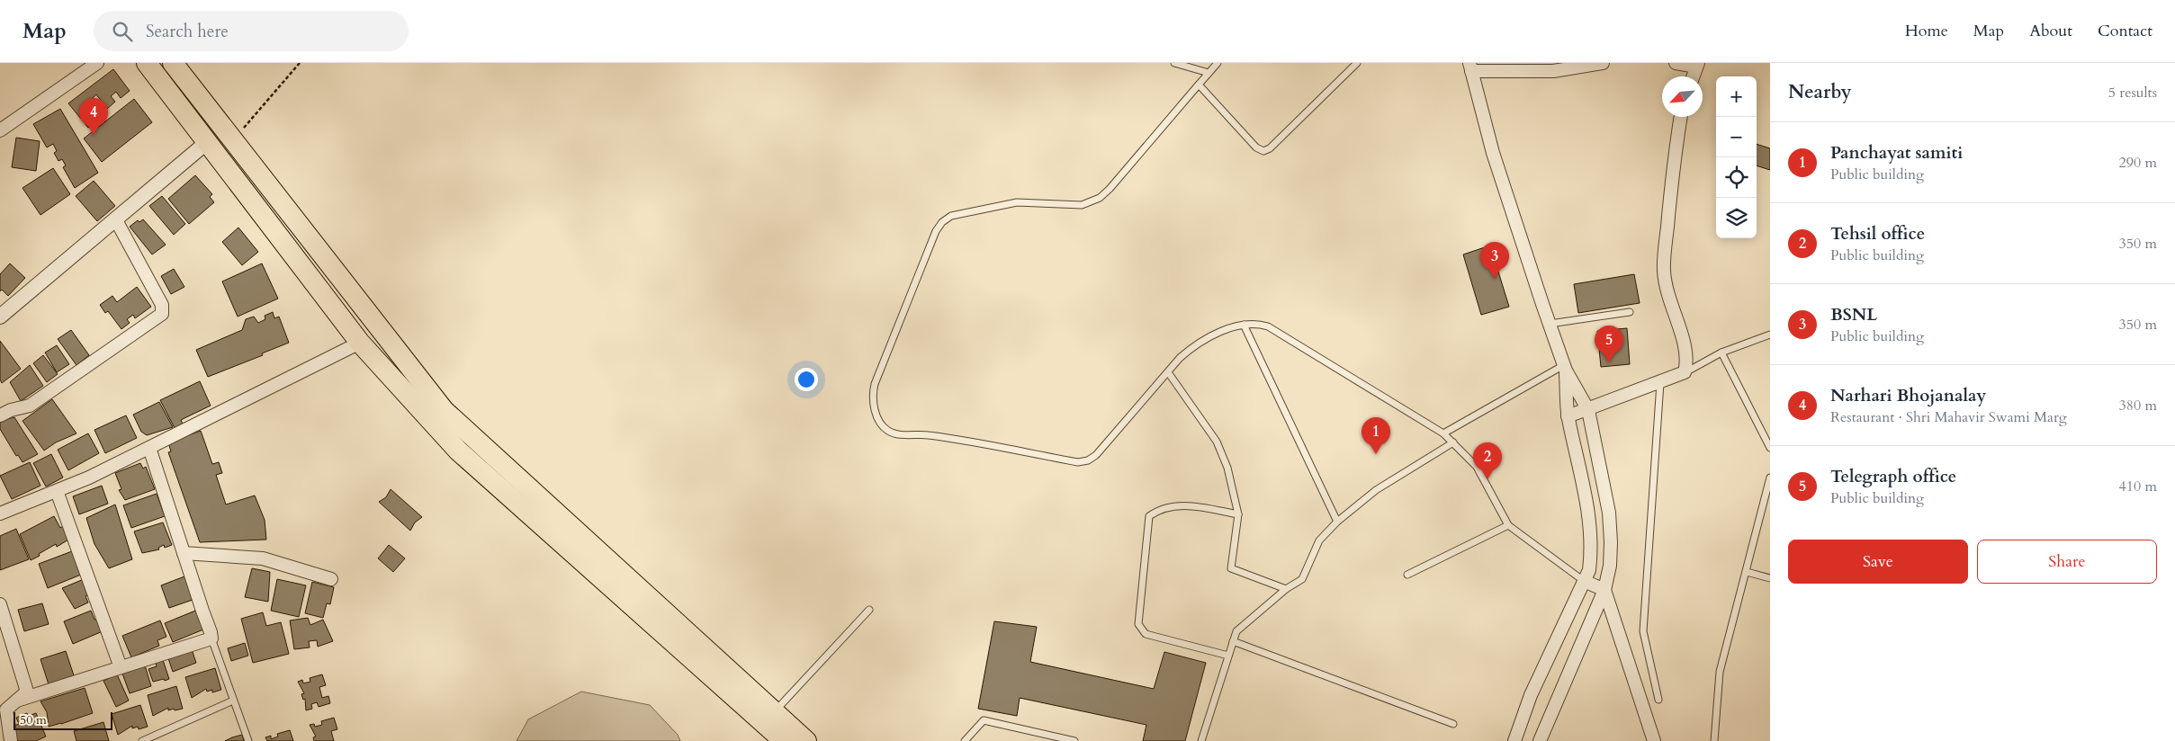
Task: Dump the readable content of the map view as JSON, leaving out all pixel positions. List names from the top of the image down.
{
  "scale_bar": "50 m",
  "north": "bottom left",
  "page": {
    "header": "Map",
    "search": "Search here",
    "nav": [
      "Home",
      "Map",
      "About",
      "Contact"
    ],
    "heading": ["Nearby", "5 results"],
    "map_buttons": ["+", "−"],
    "pins": [
      "4",
      "3",
      "5",
      "1",
      "2"
    ],
    "list": [
      {
        "mark": "1",
        "name": "Panchayat samiti",
        "note": "Public building",
        "value": "290 m"
      },
      {
        "mark": "2",
        "name": "Tehsil office",
        "note": "Public building",
        "value": "350 m"
      },
      {
        "mark": "3",
        "name": "BSNL",
        "note": "Public building",
        "value": "350 m"
      },
      {
        "mark": "4",
        "name": "Narhari Bhojanalay",
        "note": "Restaurant · Shri Mahavir Swami Marg",
        "value": "380 m"
      },
      {
        "mark": "5",
        "name": "Telegraph office",
        "note": "Public building",
        "value": "410 m"
      }
    ],
    "buttons": ["Save", "Share"],
    "scale": "50 m"
  }
}
